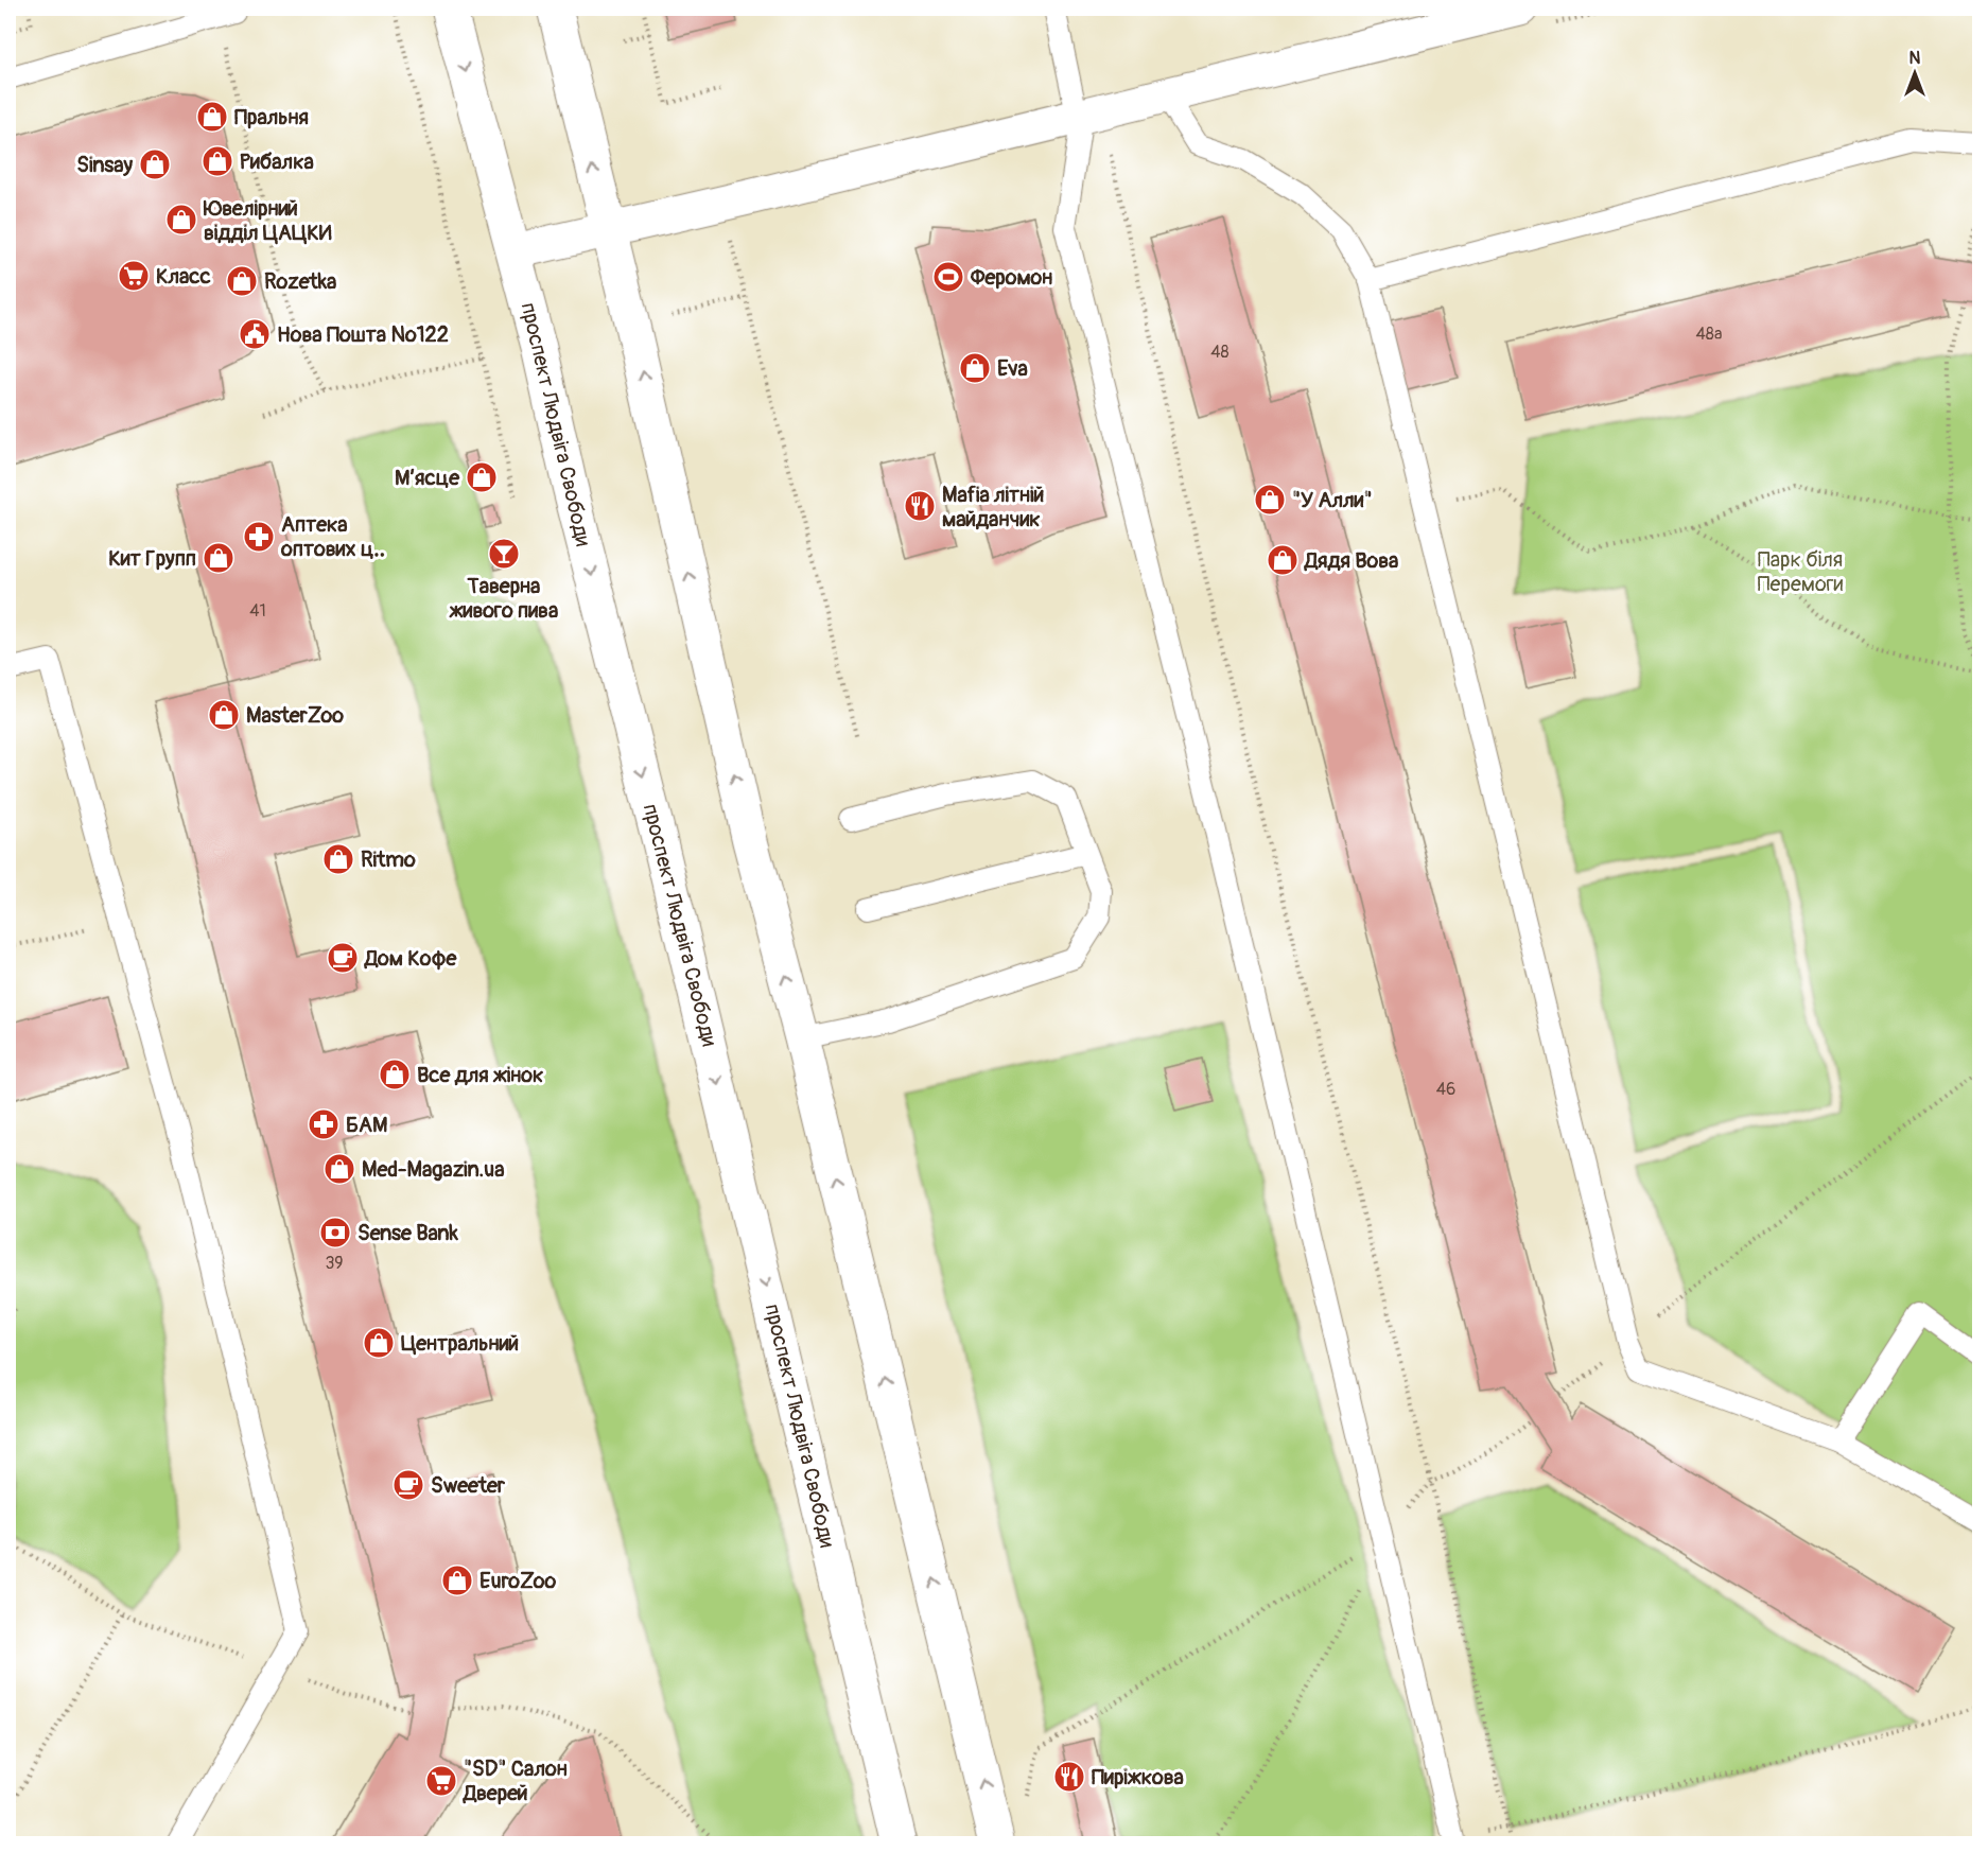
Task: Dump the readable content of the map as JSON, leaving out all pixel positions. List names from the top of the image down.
{
  "streets": {
    "main road": ["проспект Людвіга Свободи"]
  },
  "parks": ["Парк біля Перемоги"],
  "places": {
    "shop": [
      "Пральня",
      "Рибалка",
      "Sinsay",
      "Ювелірний відділ ЦАЦКИ",
      "Rozetka",
      "Eva",
      "М’ясце",
      "\"У Алли\"",
      "Кит Групп",
      "Дядя Вова",
      "MasterZoo",
      "Ritmo",
      "Все для жінок",
      "Med-Magazin.ua",
      "Центральний",
      "EuroZoo"
    ],
    "supermarket": ["Класс", "\"SD\" Салон Дверей"],
    "sports": ["Феромон"],
    "public building": ["Нова Пошта №122"],
    "restaurant": ["Mafia літній майданчик", "Пиріжкова"],
    "pharmacy": ["Аптека оптових ц‥", "БАМ"],
    "bar": ["Таверна живого пива"],
    "cafe": ["Дом Кофе", "Sweeter"],
    "bank": ["Sense Bank"]
  },
  "house_numbers": [
    "48а",
    "48",
    "41",
    "46",
    "39"
  ],
  "north": "top"
}
